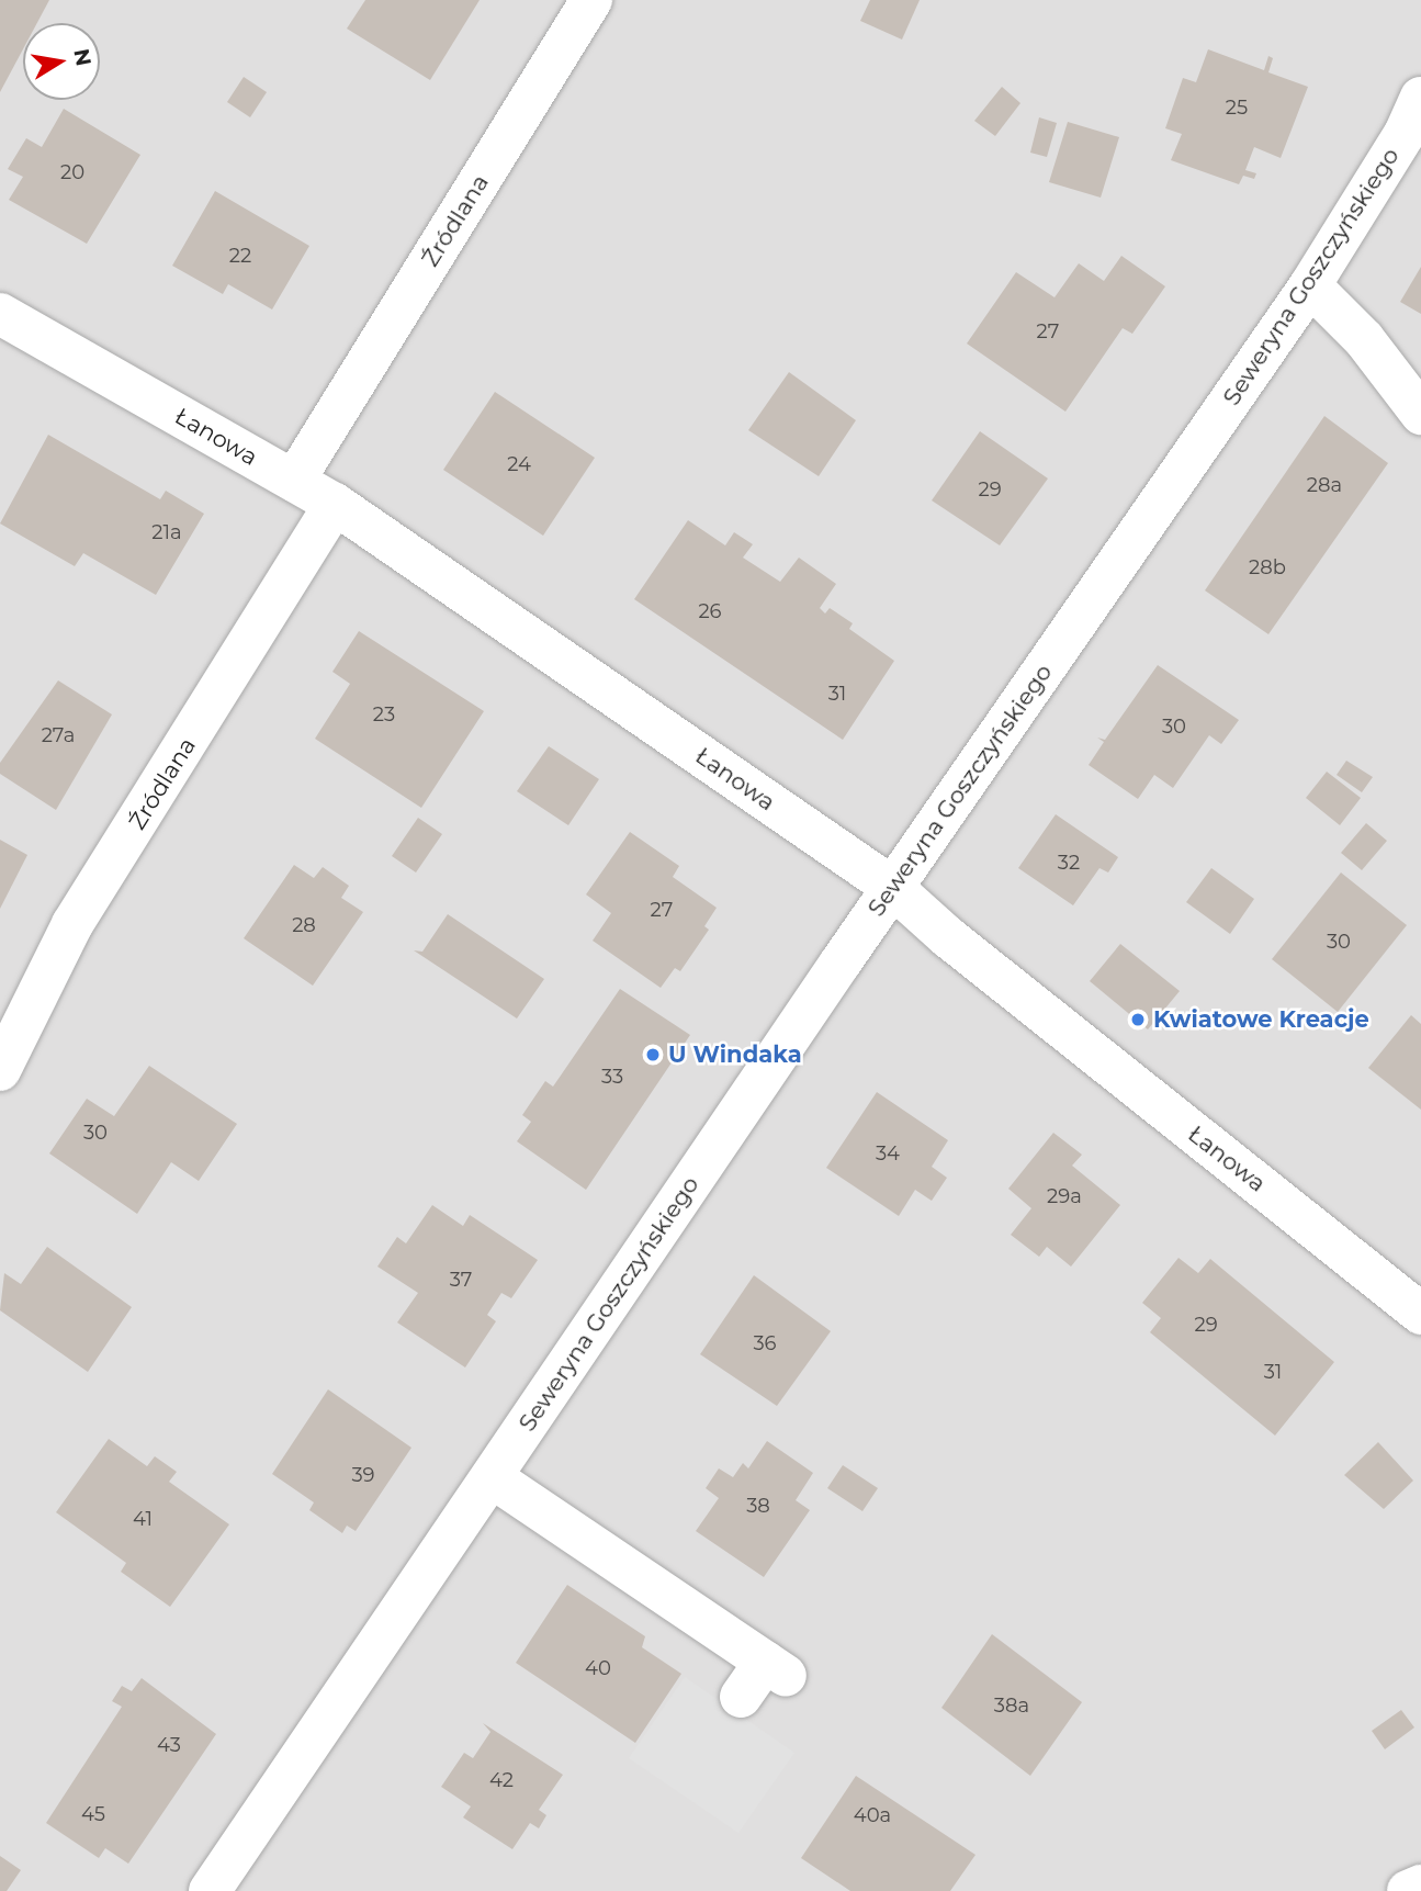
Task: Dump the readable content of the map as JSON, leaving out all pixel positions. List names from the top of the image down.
{
  "streets": {
    "street": ["Źródlana", "Seweryna Goszczyńskiego", "Łanowa"]
  },
  "crossings": [
    ["Źródlana", "Łanowa"],
    ["Seweryna Goszczyńskiego", "Łanowa"]
  ],
  "places": ["Kwiatowe Kreacje", "U Windaka"],
  "house_numbers": [
    "25",
    "20",
    "22",
    "27",
    "24",
    "28a",
    "29",
    "21a",
    "28b",
    "26",
    "31",
    "23",
    "30",
    "27a",
    "32",
    "27",
    "28",
    "30",
    "33",
    "30",
    "34",
    "29a",
    "37",
    "29",
    "36",
    "31",
    "39",
    "38",
    "41",
    "40",
    "38a",
    "43",
    "42",
    "45",
    "40a"
  ],
  "north": "right"
}
